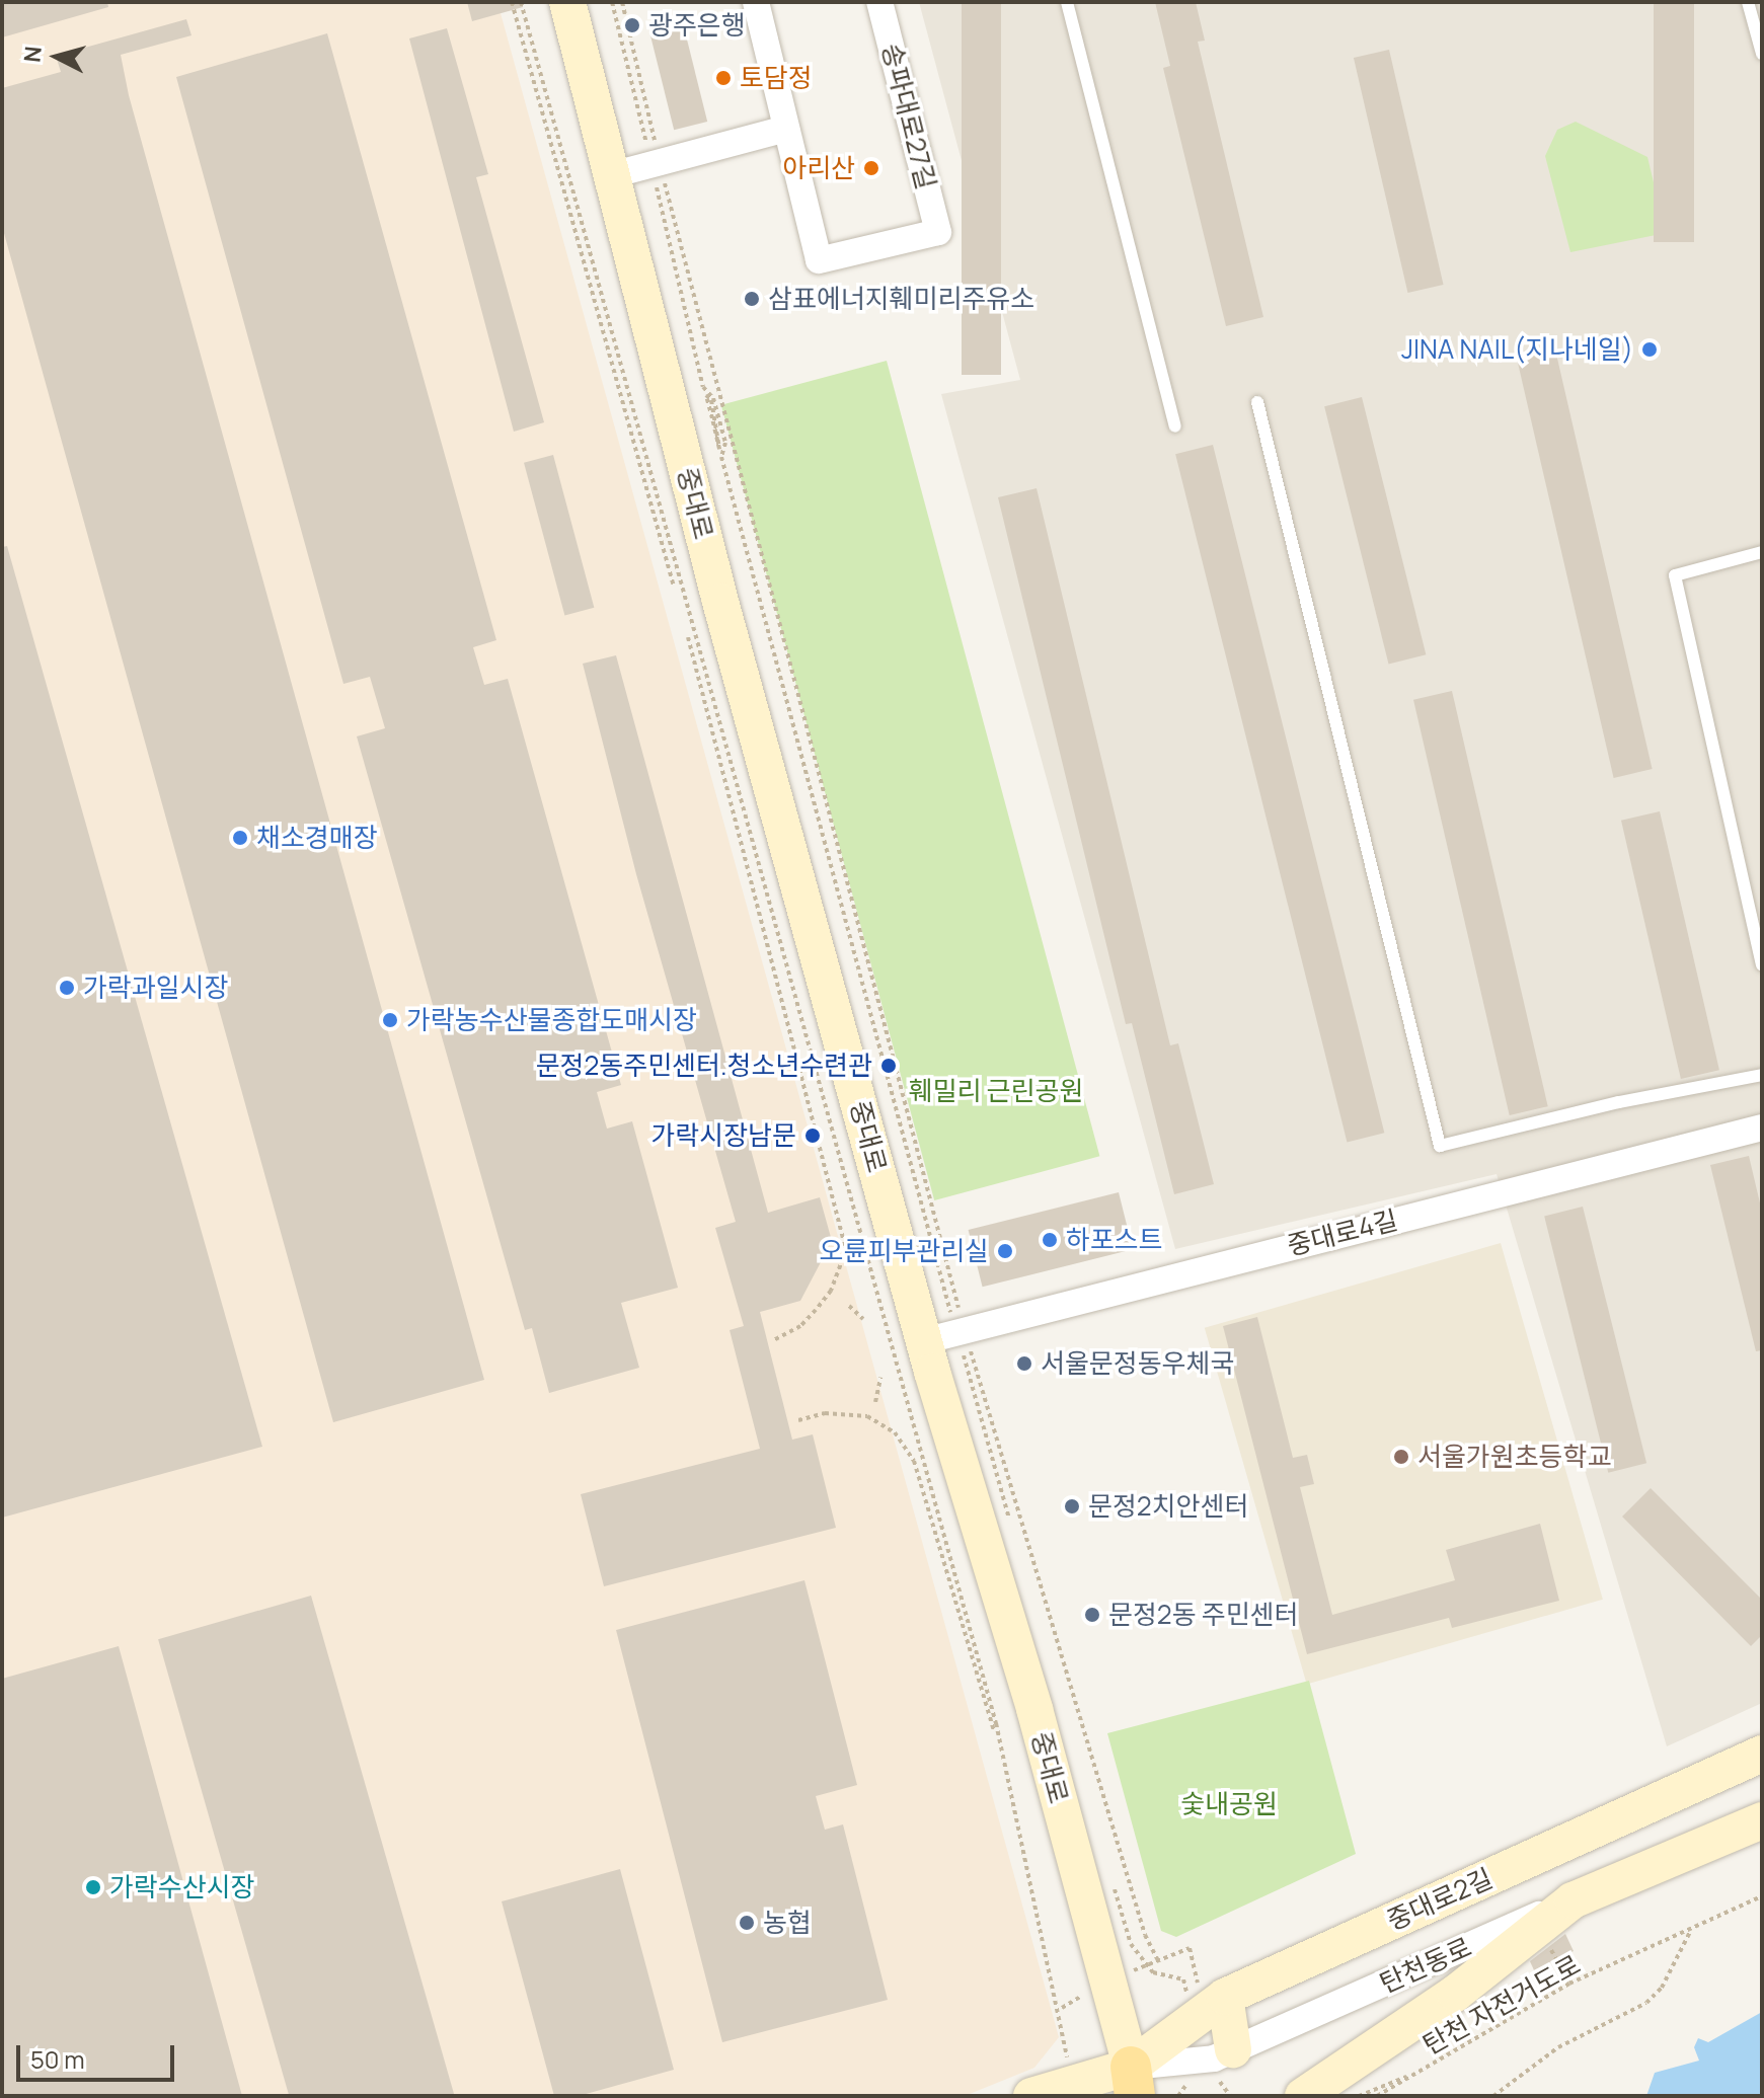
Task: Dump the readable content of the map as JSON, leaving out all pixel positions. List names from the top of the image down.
{
  "streets": {
    "main road": ["중대로", "중대로2길", "탄천동로"],
    "street": ["송파대로27길", "중대로4길"],
    "path": ["탄천 자전거도로"]
  },
  "crossings": [
    ["중대로", "중대로4길"],
    ["중대로", "중대로2길"],
    ["중대로", "탄천동로"],
    ["중대로2길", "탄천동로"]
  ],
  "parks": ["훼밀리 근린공원", "숯내공원"],
  "places": [
    "광주은행",
    "토담정",
    "아리산",
    "삼표에너지훼미리주유소",
    "JINA NAIL(지나네일)",
    "채소경매장",
    "가락과일시장",
    "가락농수산물종합도매시장",
    "문정2동주민센터.청소년수련관",
    "가락시장남문",
    "하포스트",
    "오륜피부관리실",
    "서울문정동우체국",
    "서울가원초등학교",
    "문정2치안센터",
    "문정2동 주민센터",
    "가락수산시장",
    "농협"
  ],
  "scale_bar": "50 m",
  "north": "left"
}
